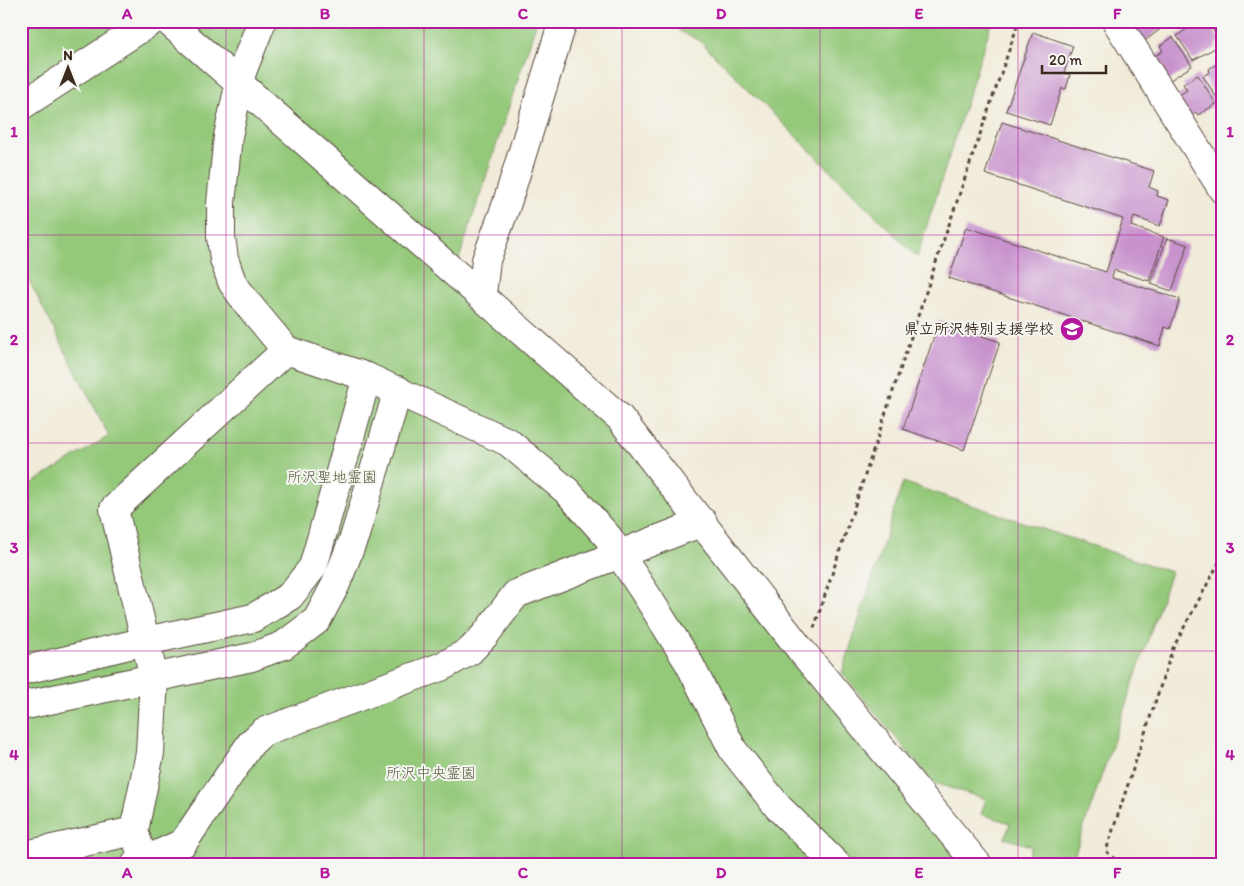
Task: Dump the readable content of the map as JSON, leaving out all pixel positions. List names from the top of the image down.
{
  "parks": ["所沢聖地霊園", "所沢中央霊園"],
  "places": {
    "school or university": ["県立所沢特別支援学校"]
  },
  "scale_bar": "20 m",
  "north": "top",
  "grid": {
    "columns": [
      "A",
      "B",
      "C",
      "D",
      "E",
      "F"
    ],
    "rows": [
      "1",
      "2",
      "3",
      "4"
    ]
  }
}
